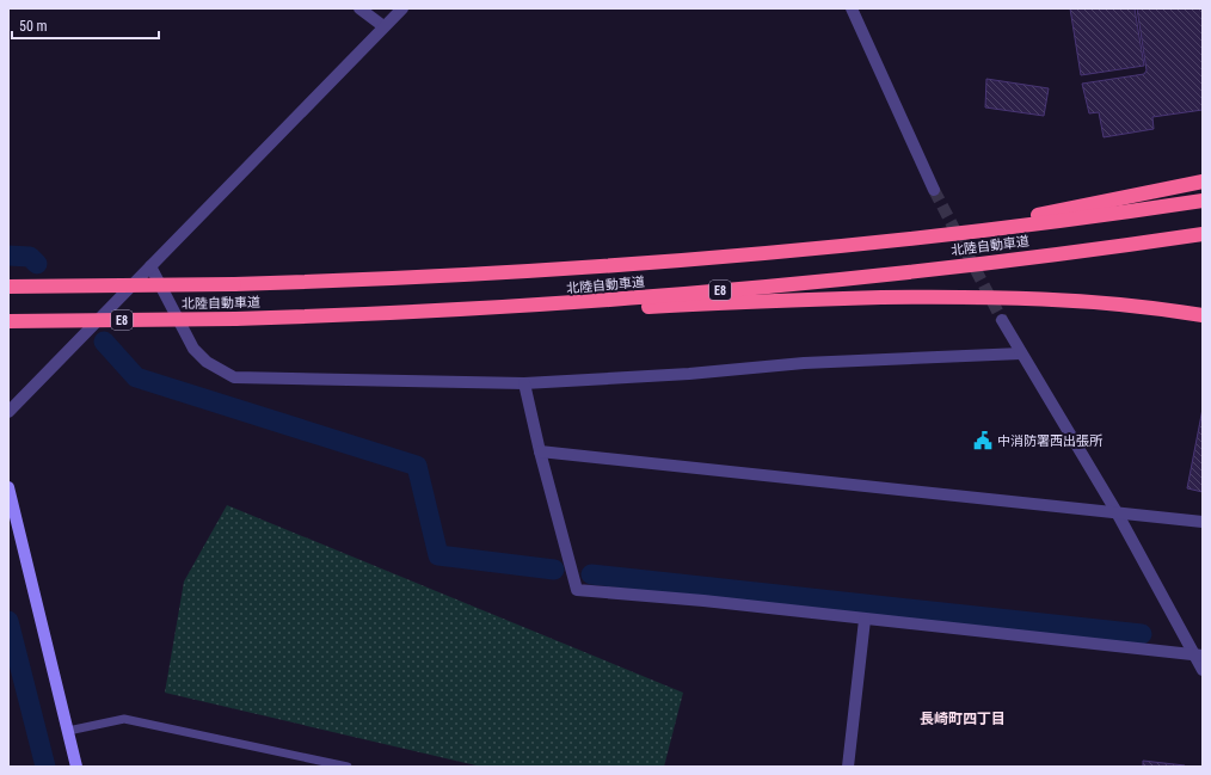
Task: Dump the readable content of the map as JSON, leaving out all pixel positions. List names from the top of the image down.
{
  "streets": {
    "highway": ["北陸自動車道", "E8"]
  },
  "districts": ["長崎町四丁目"],
  "places": {
    "public building": ["中消防署西出張所"]
  },
  "scale_bar": "50 m"
}
